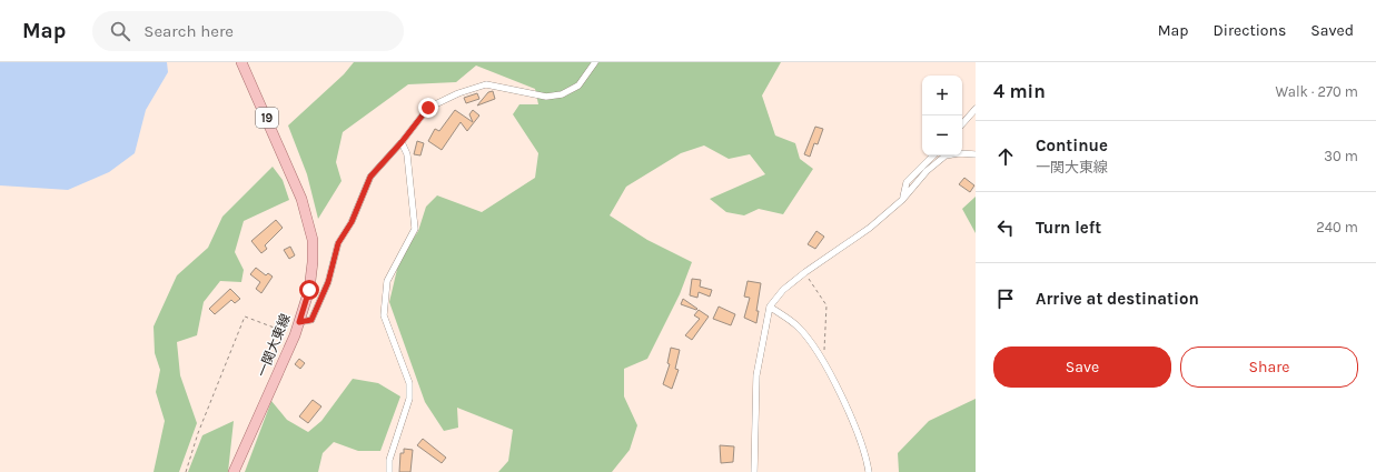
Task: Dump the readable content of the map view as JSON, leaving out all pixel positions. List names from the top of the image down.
{
  "streets": {
    "main road": ["19", "一関大東線"]
  },
  "page": {
    "header": "Map",
    "search": "Search here",
    "nav": ["Map", "Directions", "Saved"],
    "heading": ["4 min", "Walk · 270 m"],
    "map_buttons": ["+", "−"],
    "list": [
      ["Continue", "一関大東線", "30 m"],
      ["Turn left", "240 m"],
      "Arrive at destination"
    ],
    "buttons": ["Save", "Share"]
  }
}
